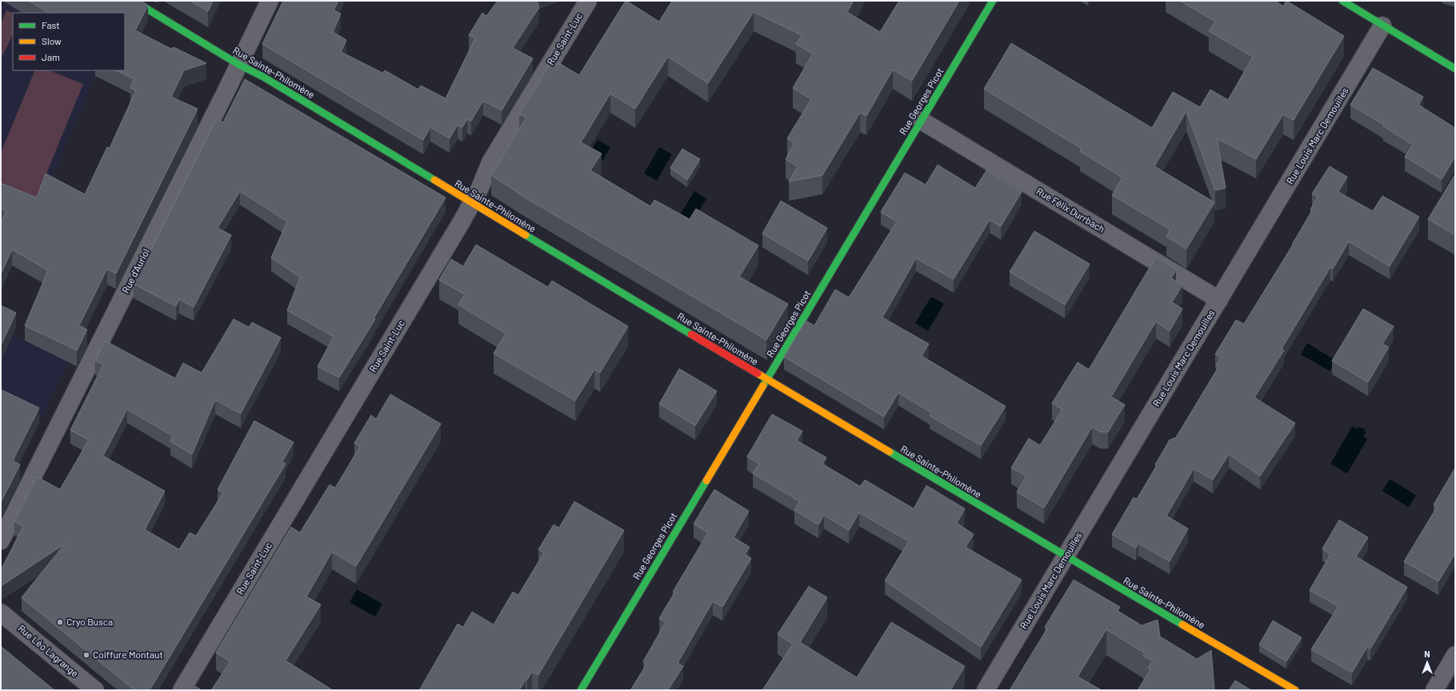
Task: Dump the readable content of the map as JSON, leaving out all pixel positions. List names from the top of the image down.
{
  "streets": {
    "street": [
      "Rue Saint-Luc",
      "Rue Sainte-Philomène",
      "Rue Georges Picot",
      "Rue Louis Marc Demouilles",
      "Rue Félix Durrbach",
      "Rue d'Auriol",
      "Rue Léo Lagrange"
    ]
  },
  "crossings": [
    ["Rue Saint-Luc", "Rue Sainte-Philomène"],
    ["Rue Sainte-Philomène", "Rue Georges Picot"],
    ["Rue Sainte-Philomène", "Rue Louis Marc Demouilles"],
    ["Rue Sainte-Philomène", "Rue d'Auriol"],
    ["Rue Georges Picot", "Rue Félix Durrbach"],
    ["Rue Louis Marc Demouilles", "Rue Félix Durrbach"]
  ],
  "places": ["Cryo Busca", "Coiffure Montaut"],
  "legend": ["Fast", "Slow", "Jam"],
  "north": "top"
}
